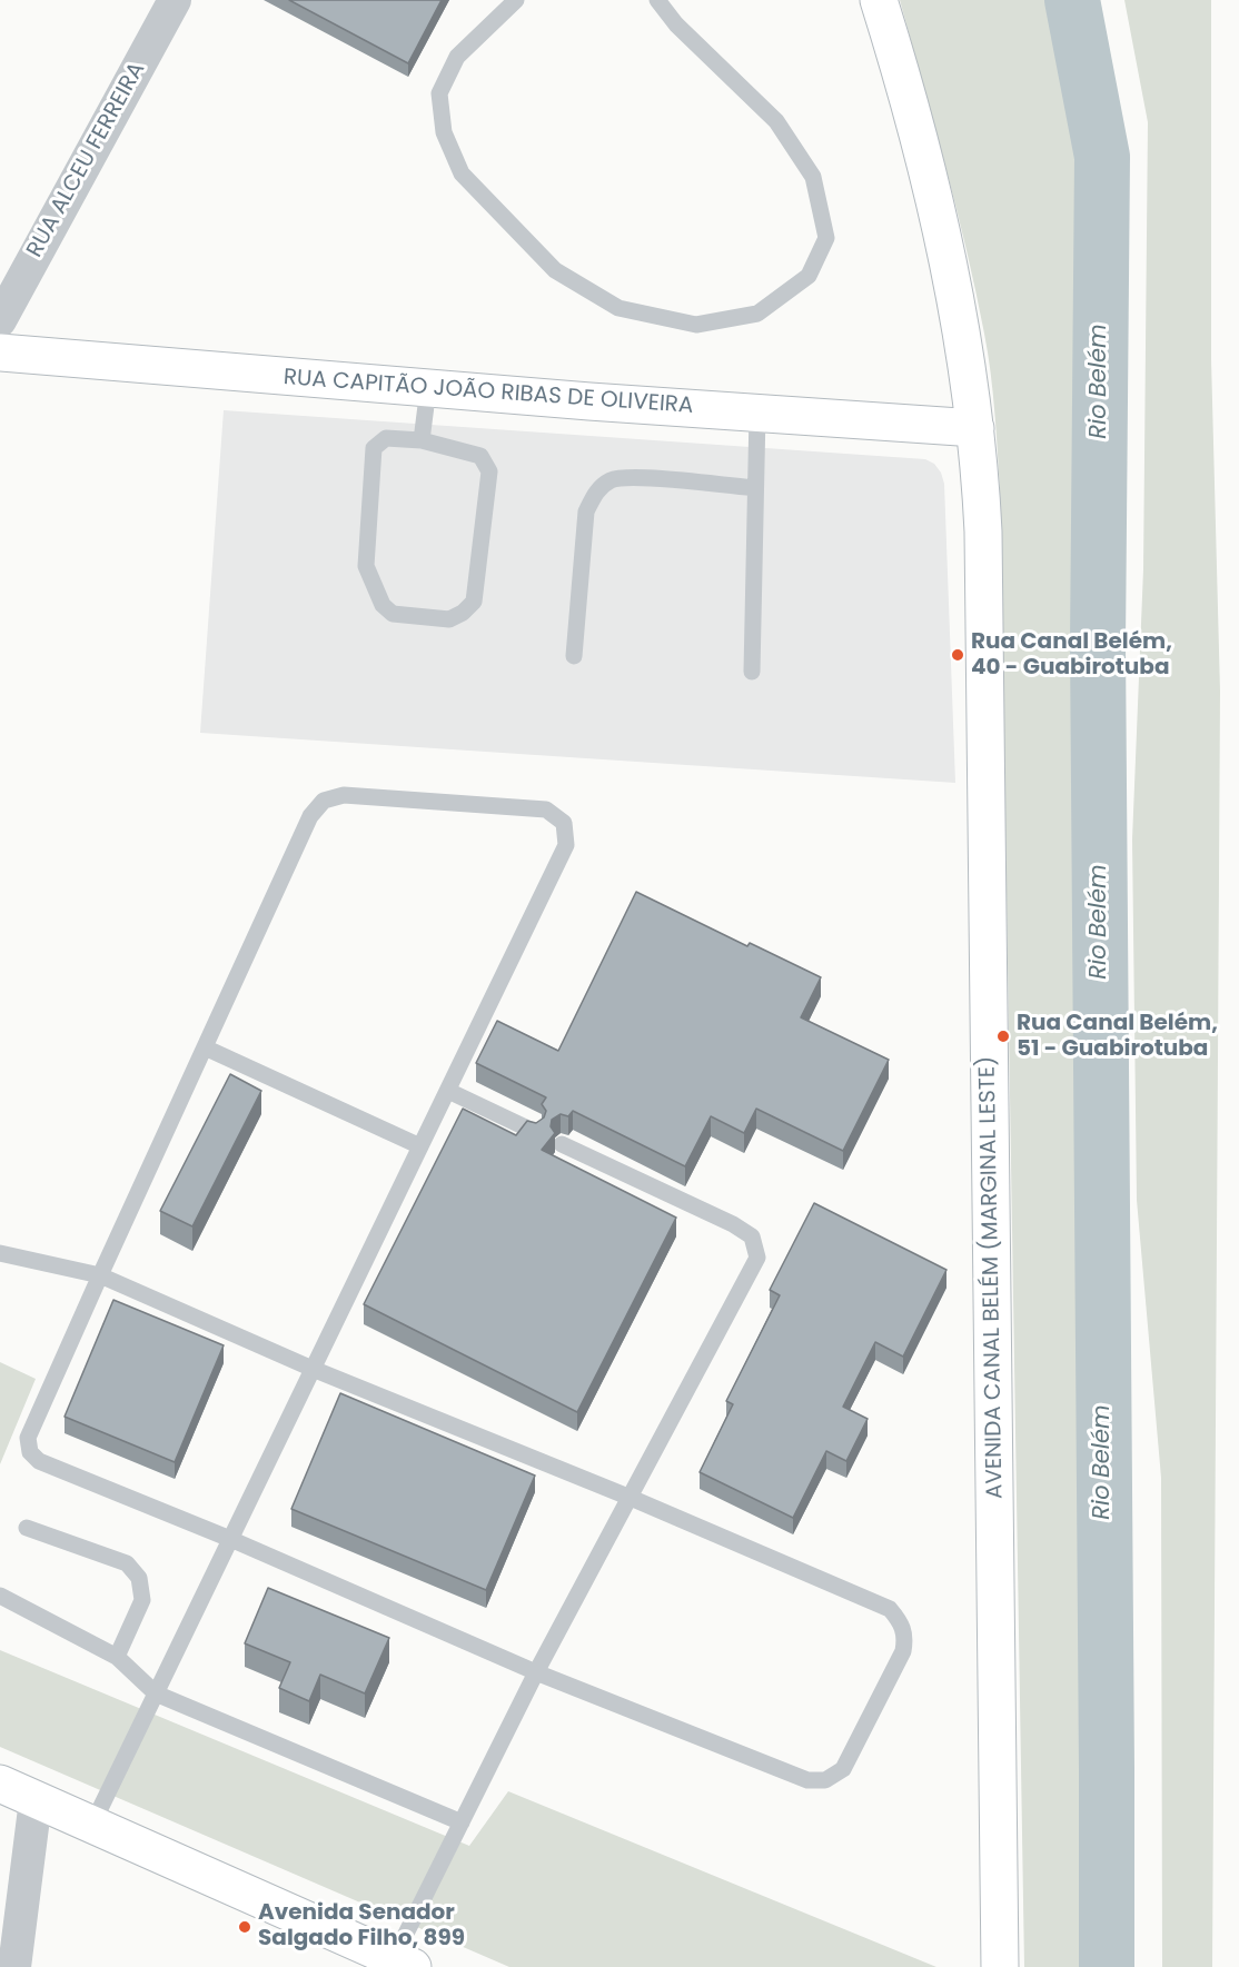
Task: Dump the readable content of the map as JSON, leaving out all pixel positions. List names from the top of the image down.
{
  "streets": {
    "street": ["RUA ALCEU FERREIRA", "RUA CAPITÃO JOÃO RIBAS DE OLIVEIRA", "AVENIDA CANAL BELÉM (MARGINAL LESTE)"]
  },
  "crossings": [
    ["RUA CAPITÃO JOÃO RIBAS DE OLIVEIRA", "AVENIDA CANAL BELÉM (MARGINAL LESTE)"]
  ],
  "water": ["Rio Belém"],
  "places": ["Rua Canal Belém, 40 - Guabirotuba", "Rua Canal Belém, 51 - Guabirotuba", "Avenida Senador Salgado Filho, 899"]
}
